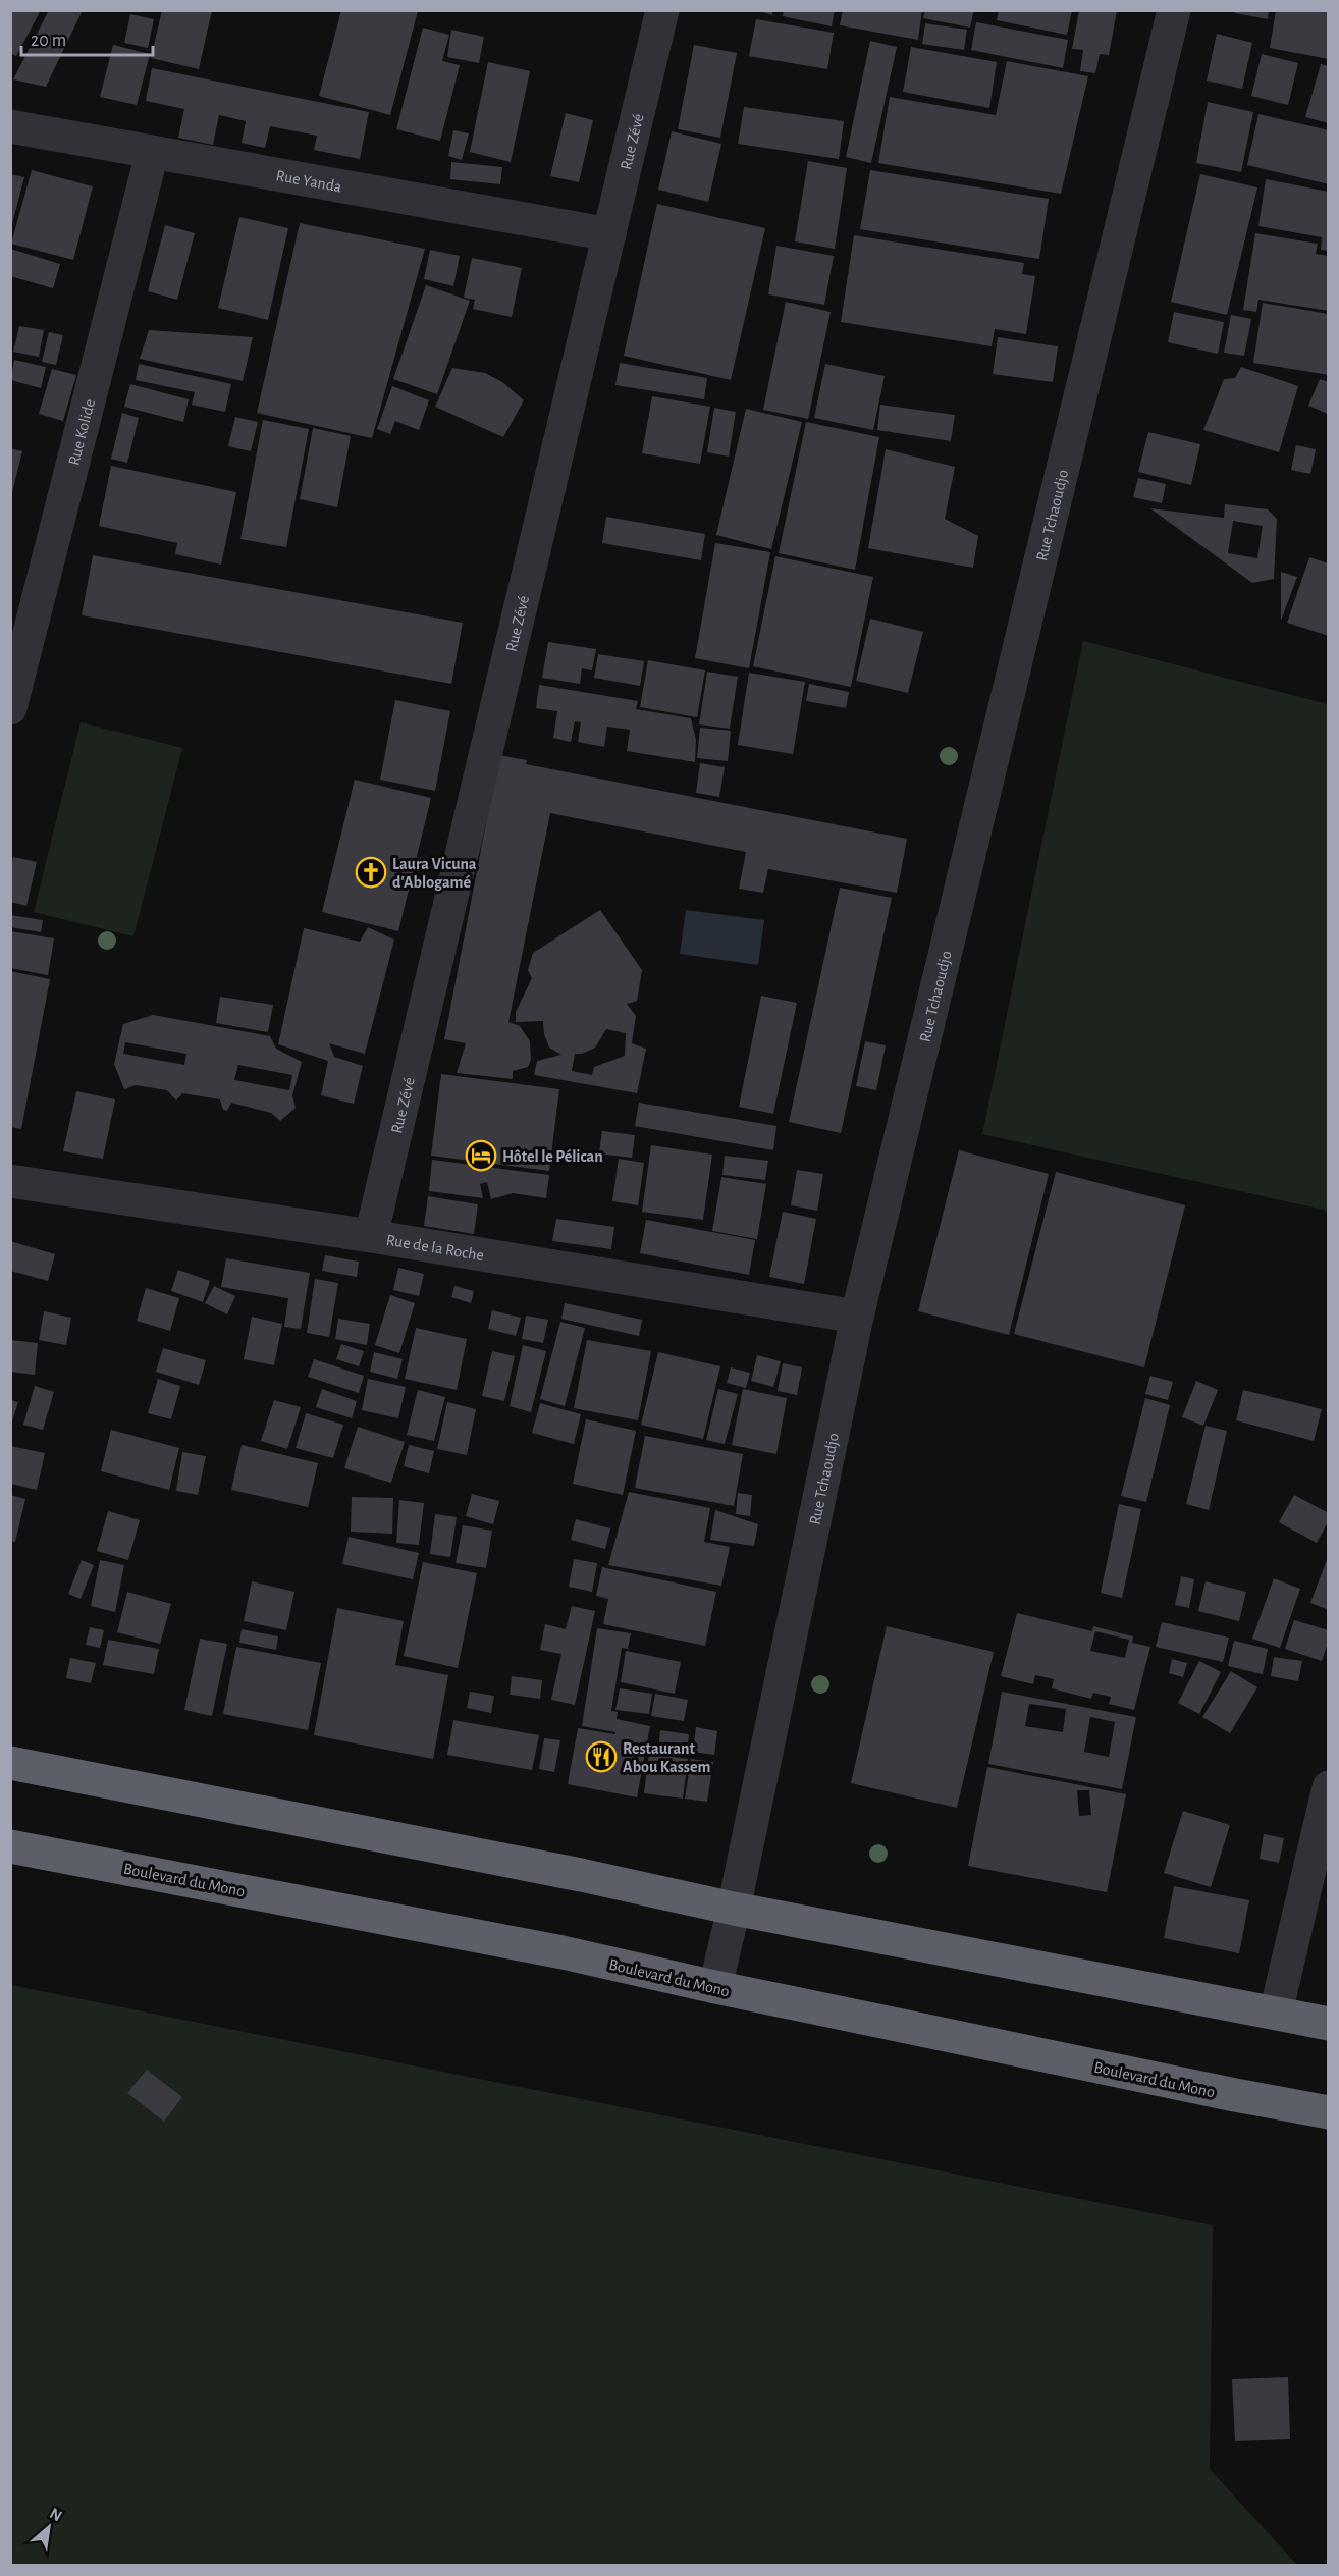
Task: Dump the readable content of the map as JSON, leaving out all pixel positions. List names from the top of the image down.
{
  "streets": {
    "highway": ["Boulevard du Mono"],
    "street": [
      "Rue Zévé",
      "Rue Yanda",
      "Rue Kolide",
      "Rue Tchaoudjo",
      "Rue de la Roche"
    ]
  },
  "crossings": [
    ["Rue Zévé", "Rue Yanda"],
    ["Rue Zévé", "Rue de la Roche"],
    ["Rue Yanda", "Rue Kolide"],
    ["Rue Tchaoudjo", "Rue de la Roche"],
    ["Rue Tchaoudjo", "Boulevard du Mono"]
  ],
  "places": {
    "church": ["Laura Vicuna d'Ablogamé"],
    "hotel": ["Hôtel le Pélican"],
    "restaurant": ["Restaurant Abou Kassem"]
  },
  "scale_bar": "20 m",
  "north": "top right"
}
